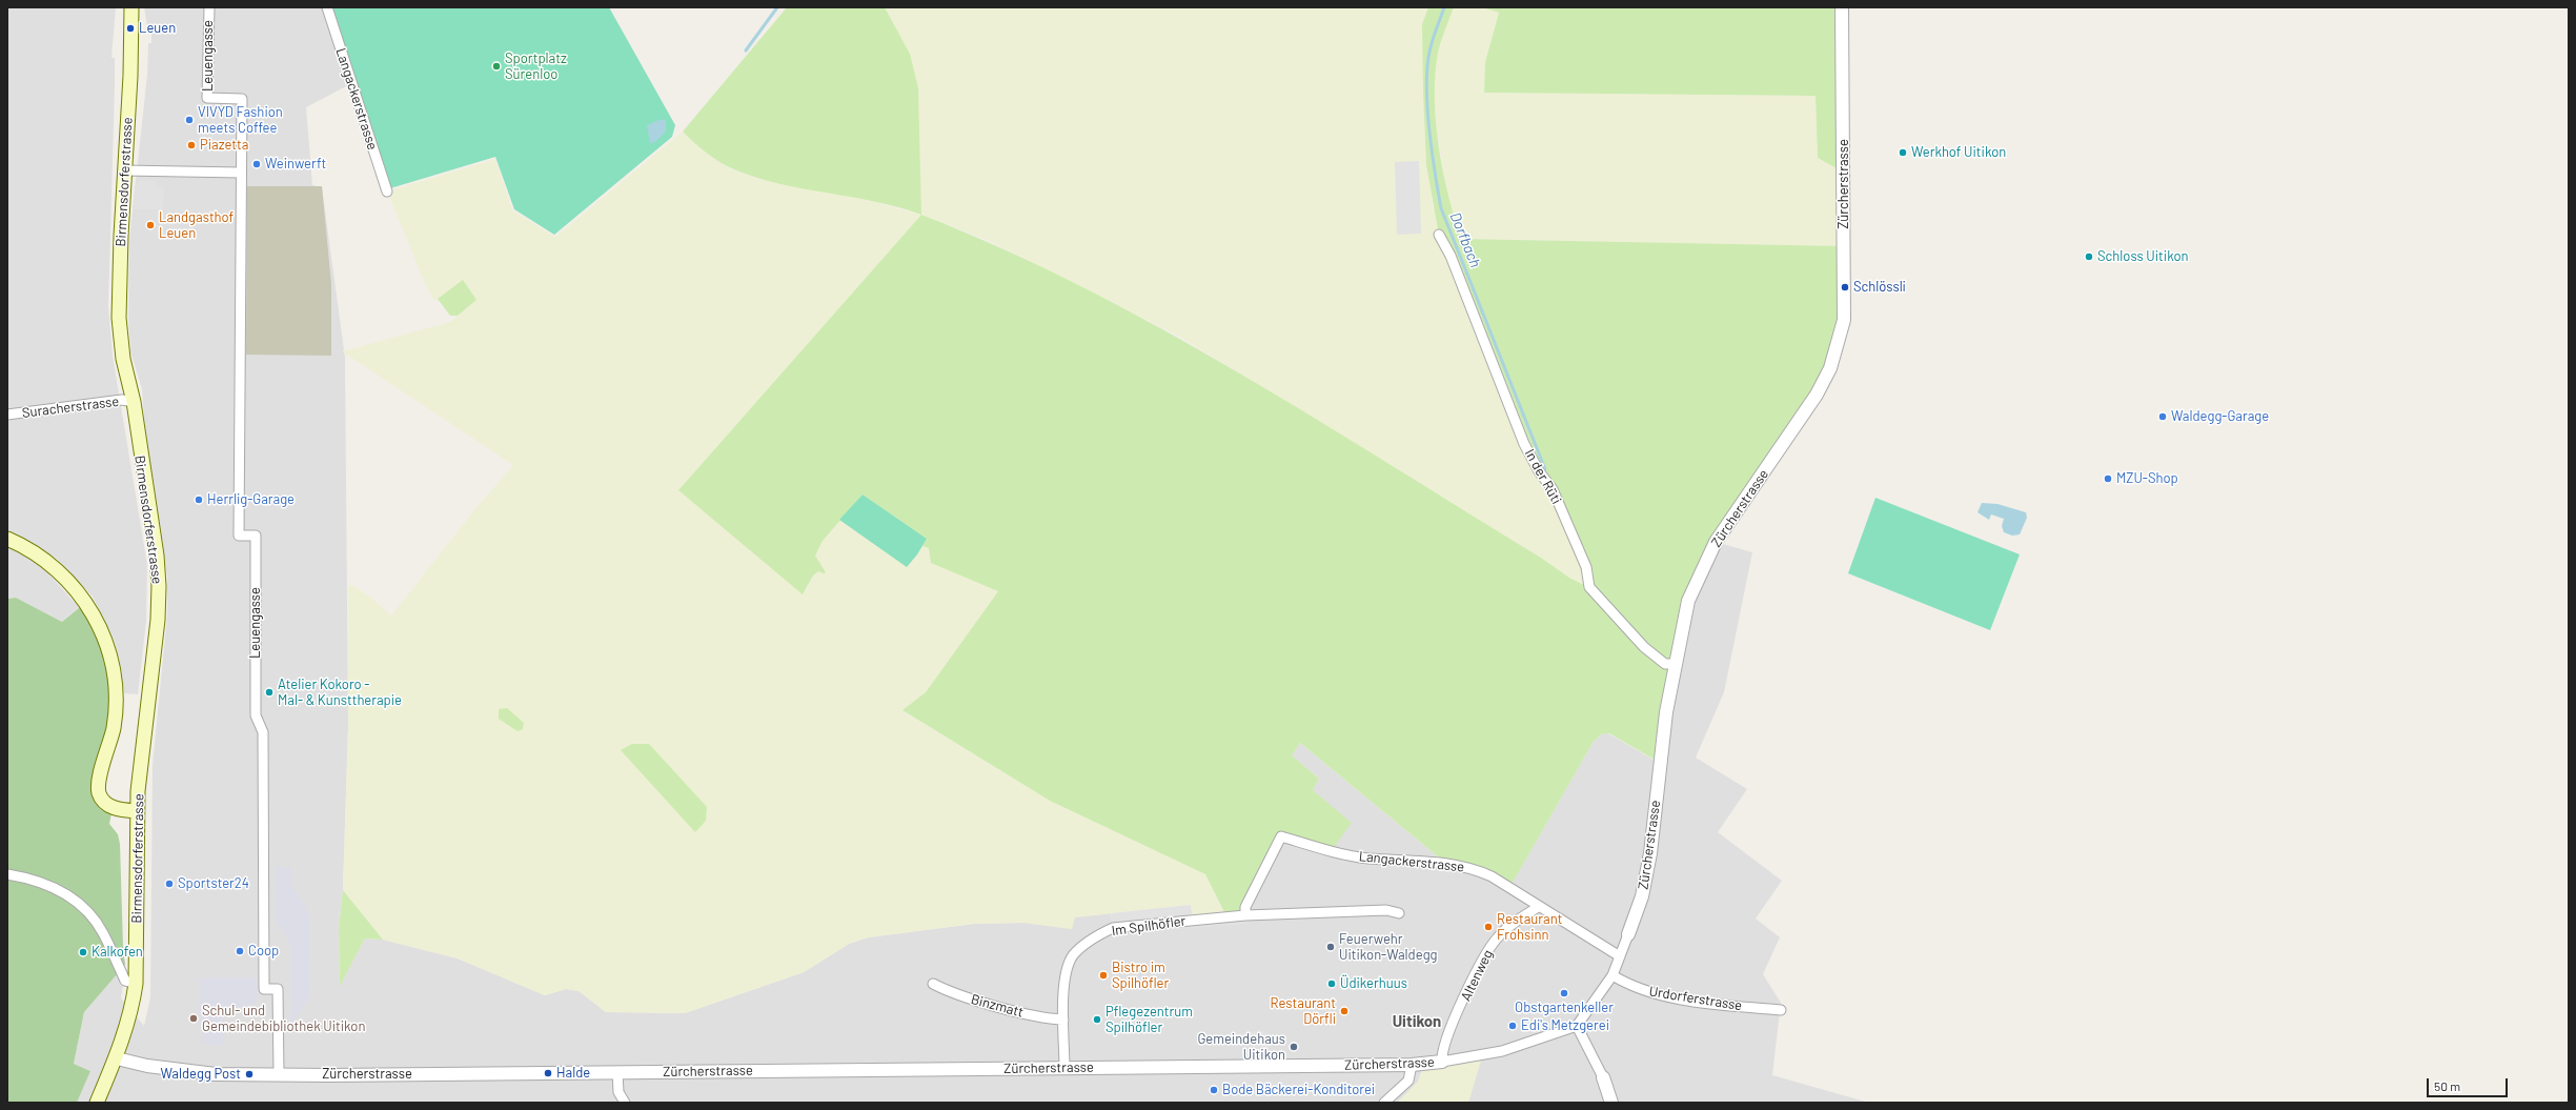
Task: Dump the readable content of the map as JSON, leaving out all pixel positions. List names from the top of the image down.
{
  "streets": {
    "main road": ["Birmensdorferstrasse"],
    "street": [
      "Leuengasse",
      "Langackerstrasse",
      "Zürcherstrasse",
      "Suracherstrasse",
      "In der Rüti",
      "Im Spilhöfler",
      "Altenweg",
      "Urdorferstrasse",
      "Binzmatt"
    ]
  },
  "crossings": [
    ["Leuengasse", "Zürcherstrasse"],
    ["Langackerstrasse", "Zürcherstrasse"],
    ["Langackerstrasse", "Im Spilhöfler"],
    ["Langackerstrasse", "Altenweg"],
    ["Birmensdorferstrasse", "Zürcherstrasse"],
    ["Birmensdorferstrasse", "Suracherstrasse"],
    ["Zürcherstrasse", "In der Rüti"],
    ["Zürcherstrasse", "Im Spilhöfler"],
    ["Zürcherstrasse", "Altenweg"],
    ["Zürcherstrasse", "Urdorferstrasse"],
    ["Im Spilhöfler", "Binzmatt"]
  ],
  "districts": ["Uitikon"],
  "water": ["Dorfbach"],
  "places": [
    "Leuen",
    "Sportplatz Sürenloo",
    "VIVYD Fashion meets Coffee",
    "Piazetta",
    "Werkhof Uitikon",
    "Weinwerft",
    "Landgasthof Leuen",
    "Schloss Uitikon",
    "Schlössli",
    "Waldegg-Garage",
    "MZU-Shop",
    "Herrlig-Garage",
    "Atelier Kokoro - Mal- & Kunsttherapie",
    "Sportster24",
    "Restaurant Frohsinn",
    "Feuerwehr Uitikon-Waldegg",
    "Coop",
    "Kalkofen",
    "Bistro im Spilhöfler",
    "Üdikerhuus",
    "Obstgartenkeller",
    "Restaurant Dörfli",
    "Schul- und Gemeindebibliothek Uitikon",
    "Pflegezentrum Spilhöfler",
    "Edi's Metzgerei",
    "Gemeindehaus Uitikon",
    "Halde",
    "Waldegg Post",
    "Bode Bäckerei-Konditorei"
  ],
  "scale_bar": "50 m"
}
